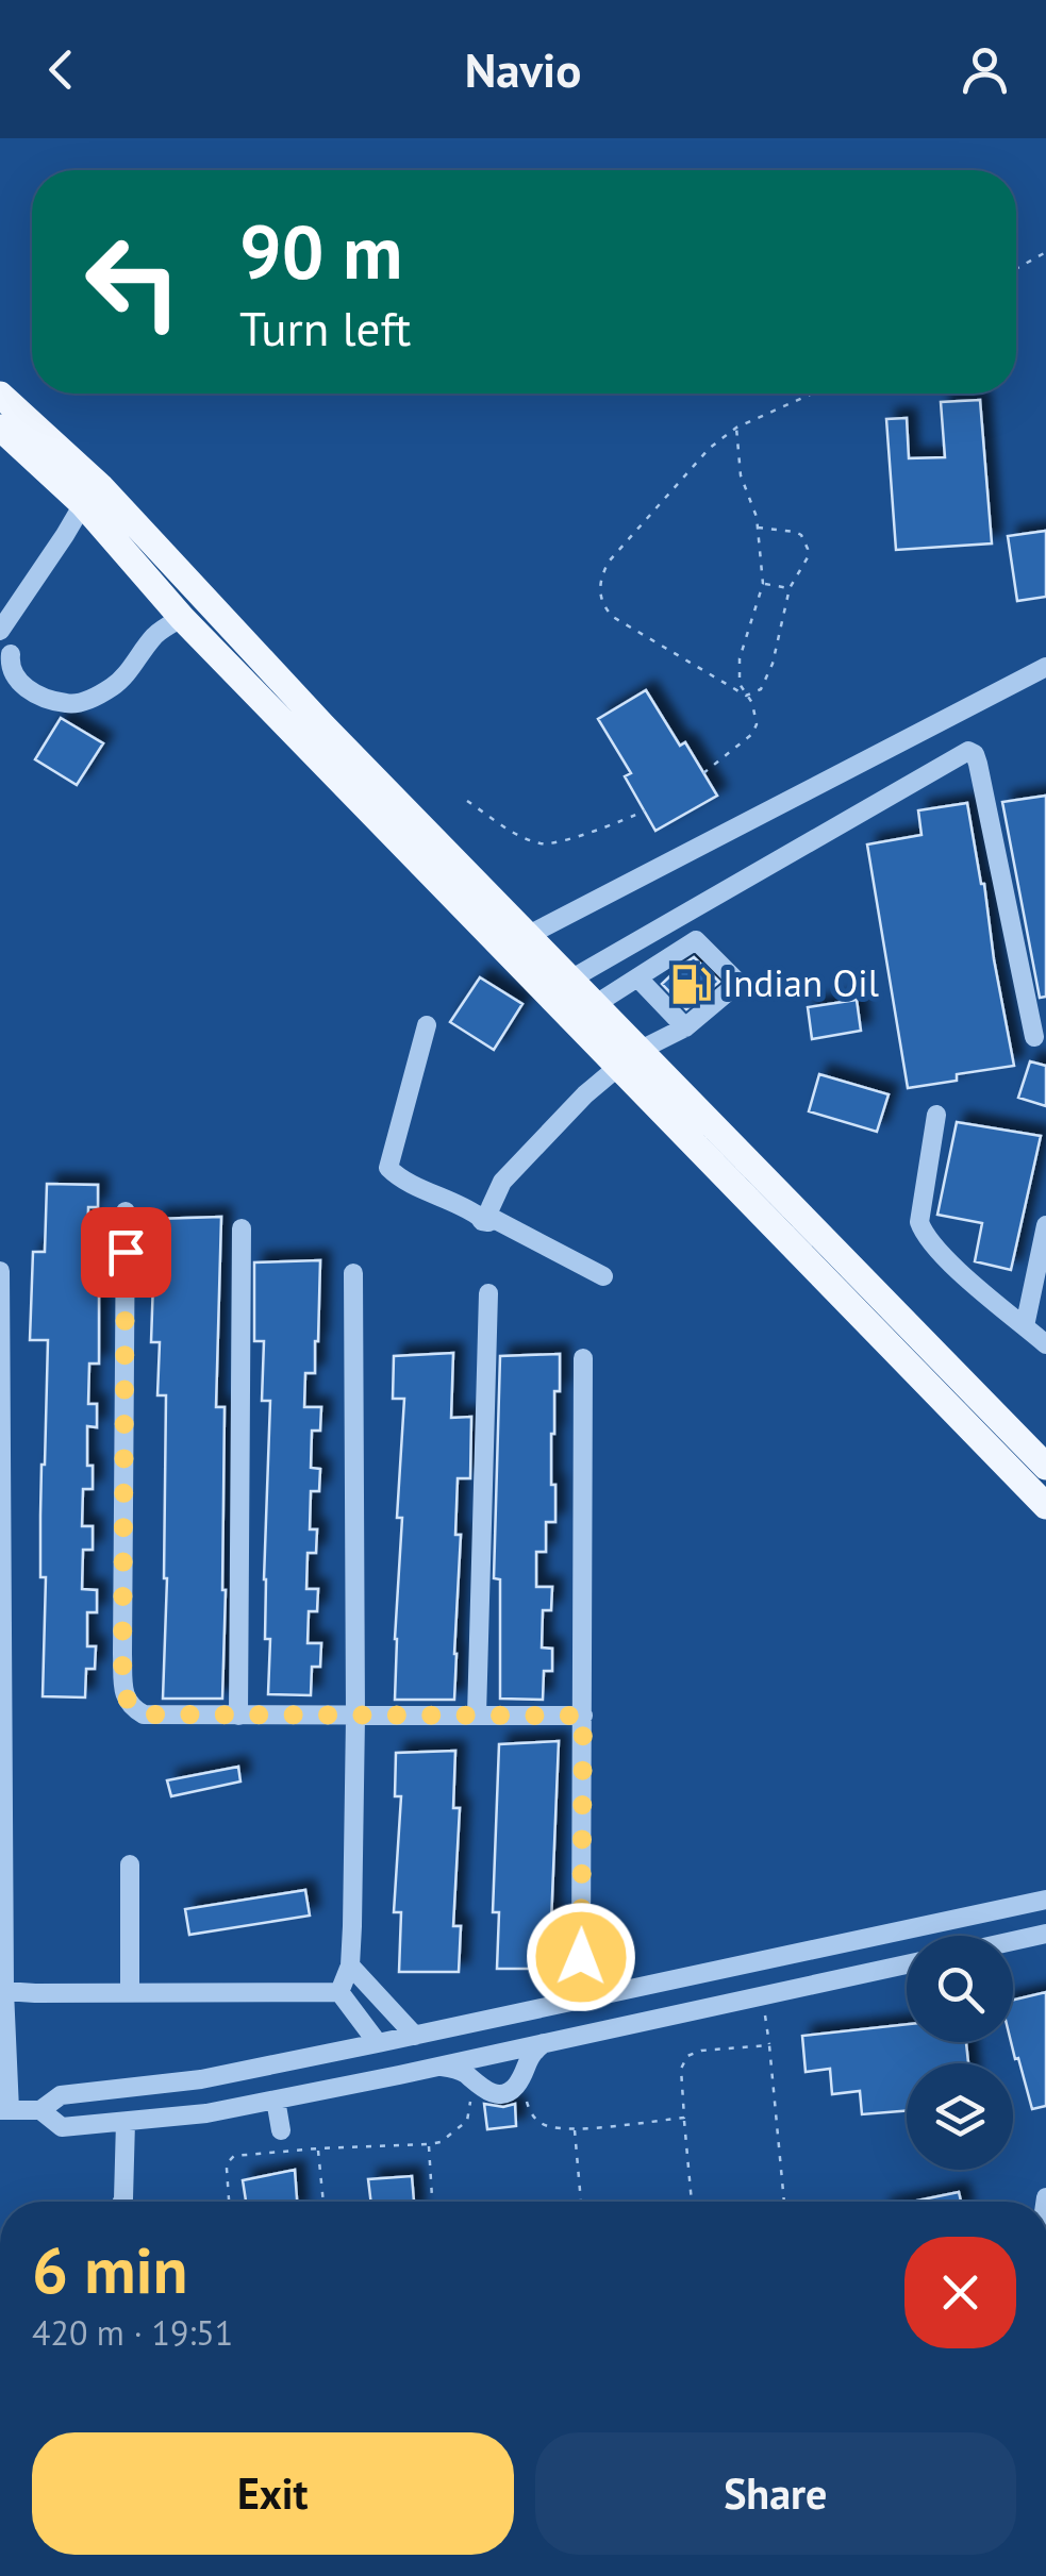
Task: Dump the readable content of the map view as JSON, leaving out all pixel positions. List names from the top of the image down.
{
  "places": {
    "fuel station": ["Indian Oil"]
  },
  "page": {
    "header": "Navio",
    "turn": ["90 m", "Turn left"],
    "heading": ["6 min", "420 m · 19:51"],
    "buttons": ["Exit", "Share"]
  }
}
